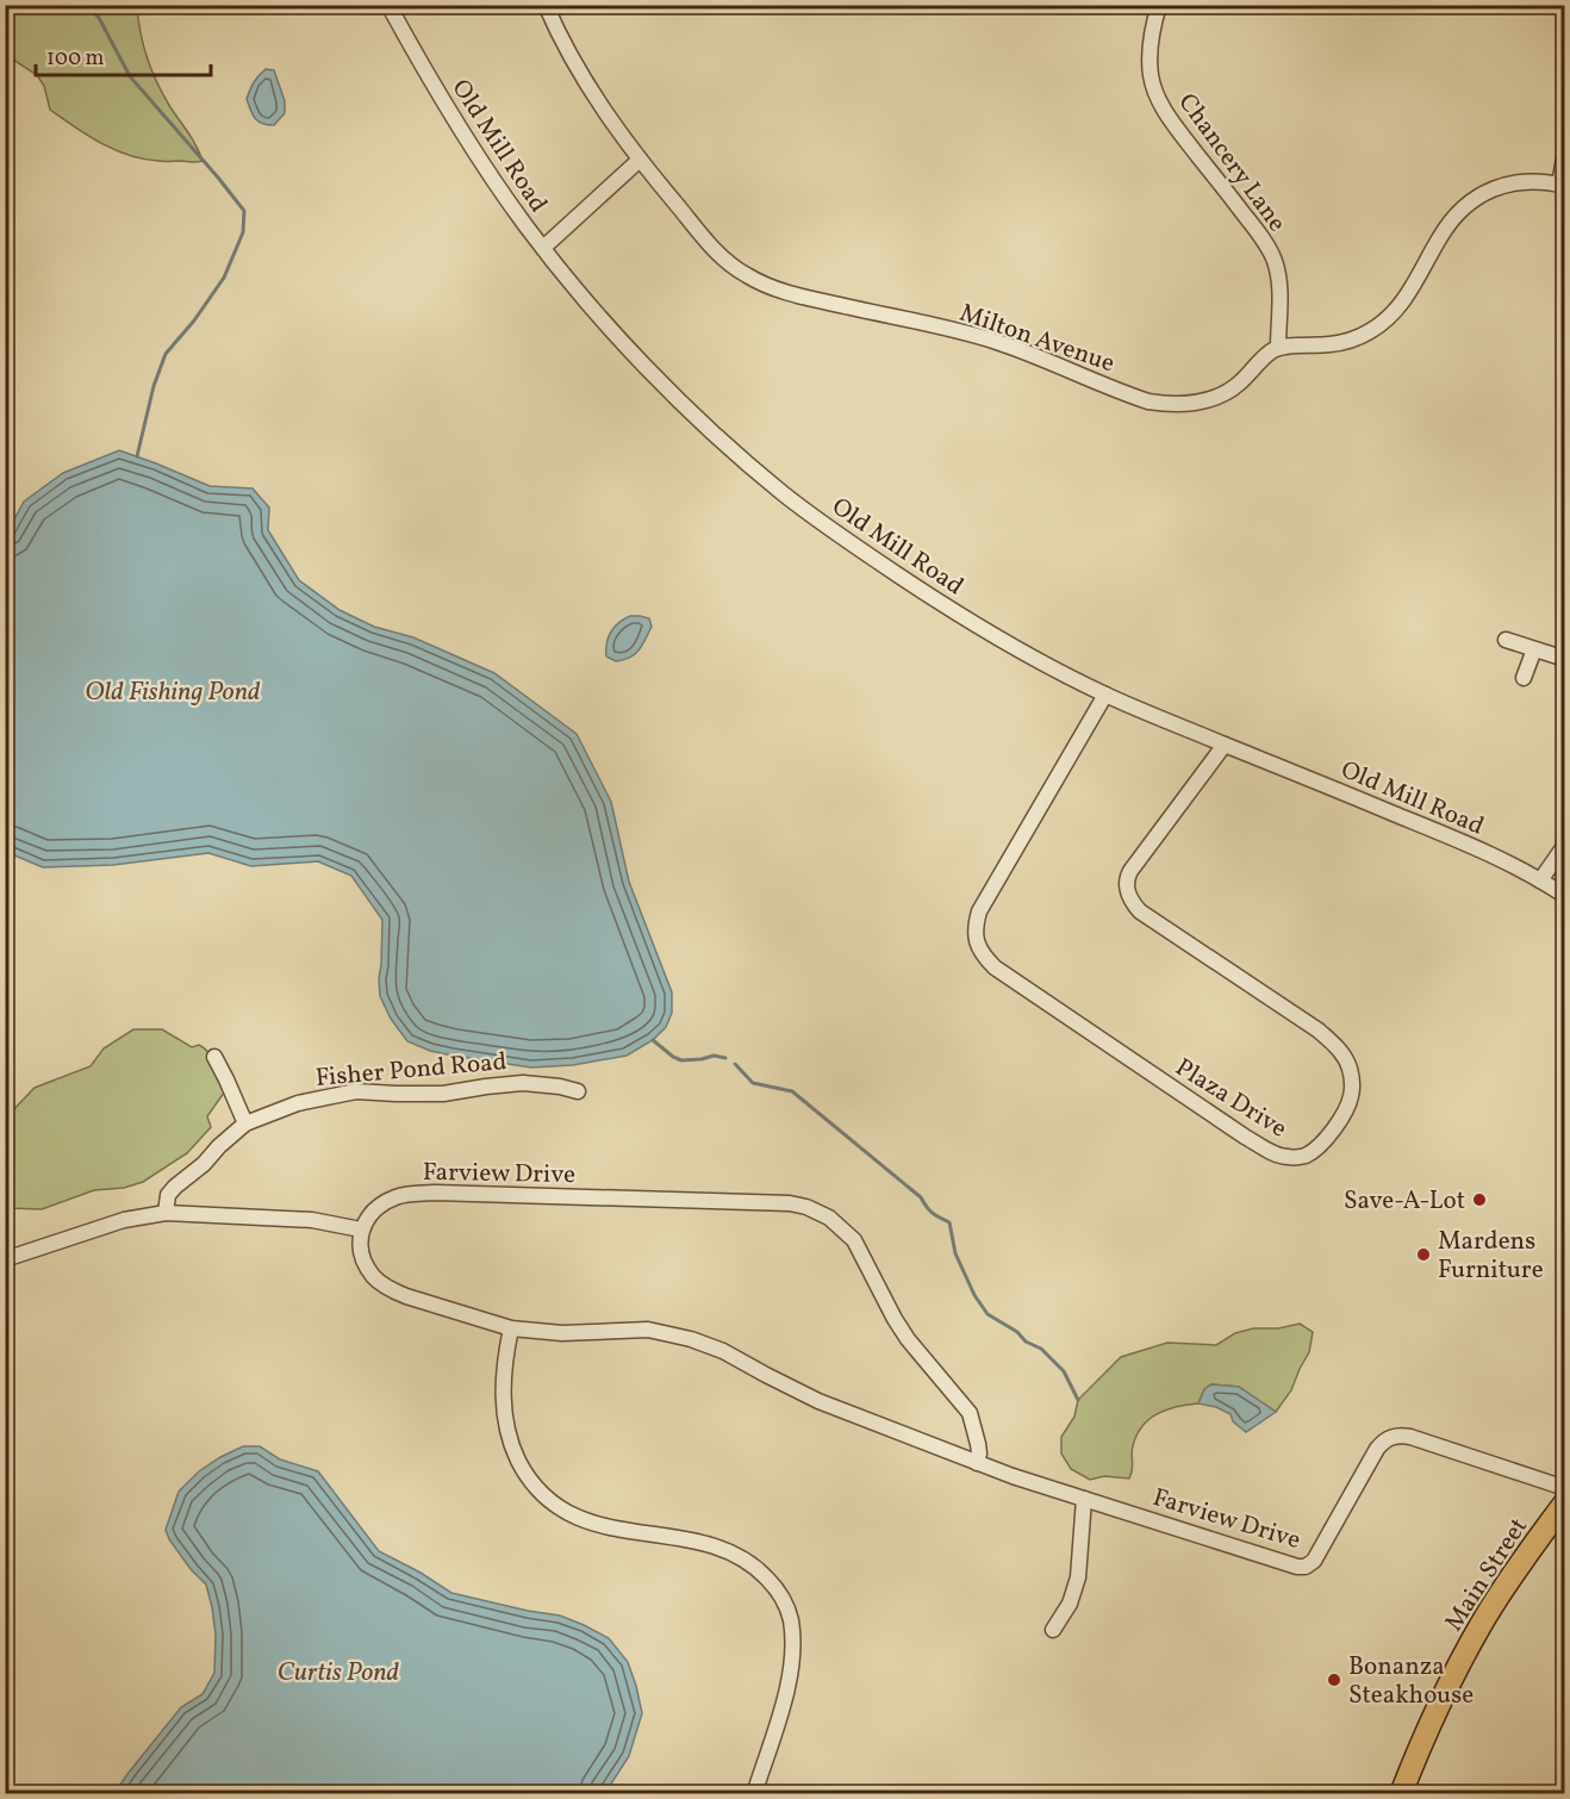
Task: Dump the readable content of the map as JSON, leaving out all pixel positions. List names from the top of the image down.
{
  "streets": {
    "highway": ["Main Street"],
    "street": [
      "Old Mill Road",
      "Chancery Lane",
      "Milton Avenue",
      "Fisher Pond Road",
      "Plaza Drive",
      "Farview Drive"
    ]
  },
  "crossings": [
    ["Old Mill Road", "Plaza Drive"],
    ["Chancery Lane", "Milton Avenue"]
  ],
  "water": ["Old Fishing Pond", "Curtis Pond"],
  "places": ["Save-A-Lot", "Mardens Furniture", "Bonanza Steakhouse"],
  "scale_bar": "100 m"
}
